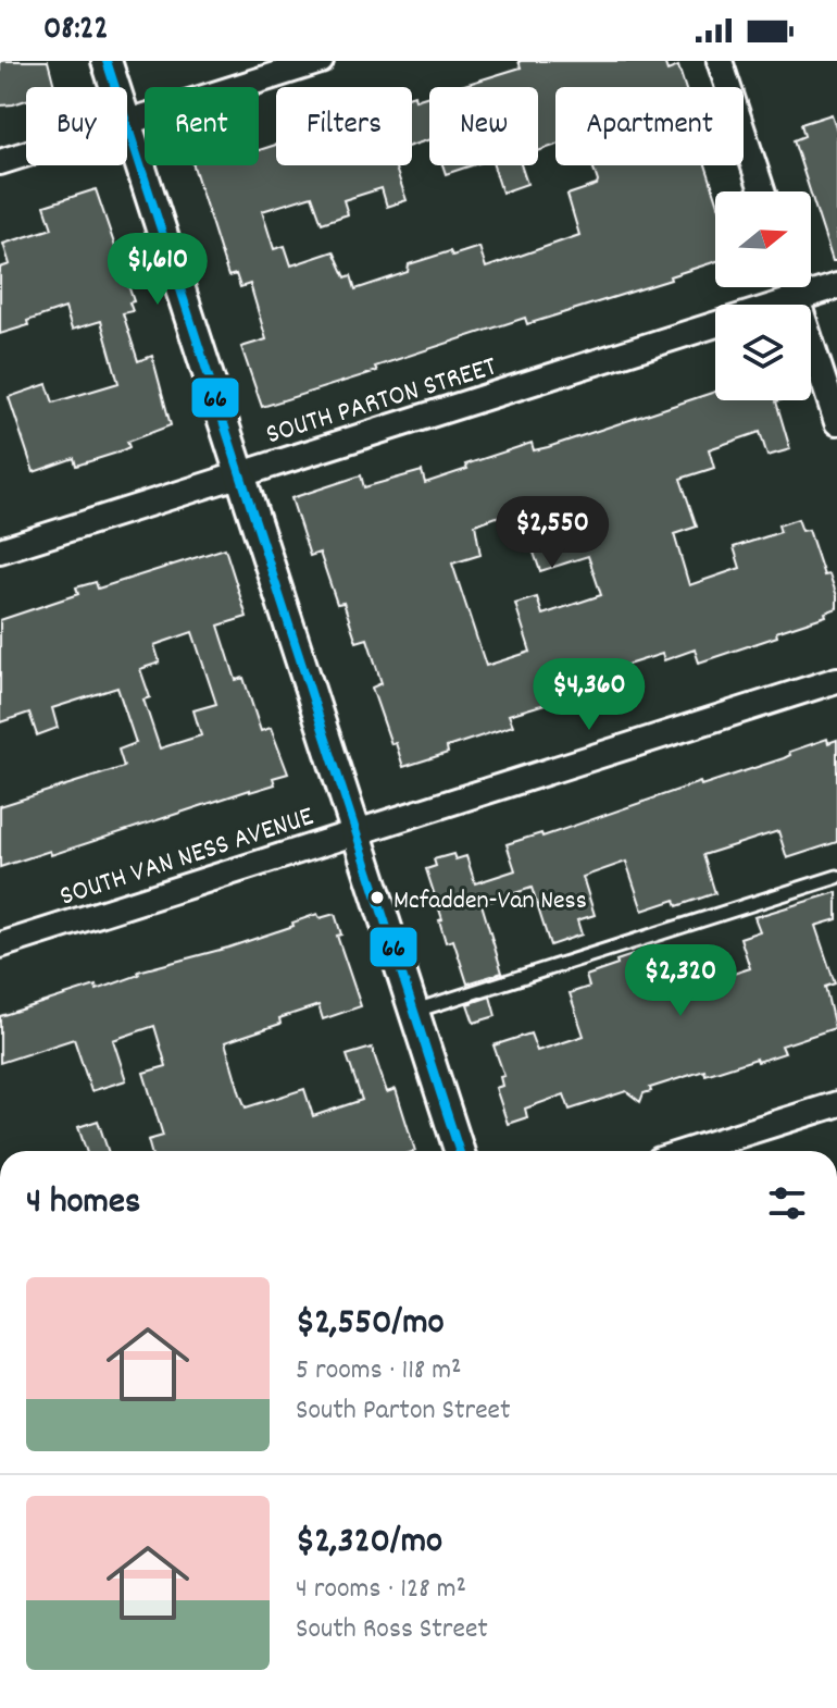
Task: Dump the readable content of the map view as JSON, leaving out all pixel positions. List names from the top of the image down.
{
  "streets": {
    "street": ["SOUTH PARTON STREET", "SOUTH VAN NESS AVENUE"]
  },
  "places": ["Mcfadden-Van Ness"],
  "lines": ["transit line 66"],
  "north": "right",
  "page": {
    "status": "08:22",
    "chip": [
      "Buy",
      "Rent",
      "Filters",
      "New",
      "Apartment"
    ],
    "price": [
      "$1,610",
      "$2,550",
      "$4,360",
      "$2,320"
    ],
    "heading": "4 homes",
    "list": [
      {
        "name": "$2,550/mo",
        "note": "5 rooms · 118 m² · South Parton Street"
      },
      {
        "name": "$2,320/mo",
        "note": "4 rooms · 128 m² · South Ross Street"
      }
    ]
  }
}
